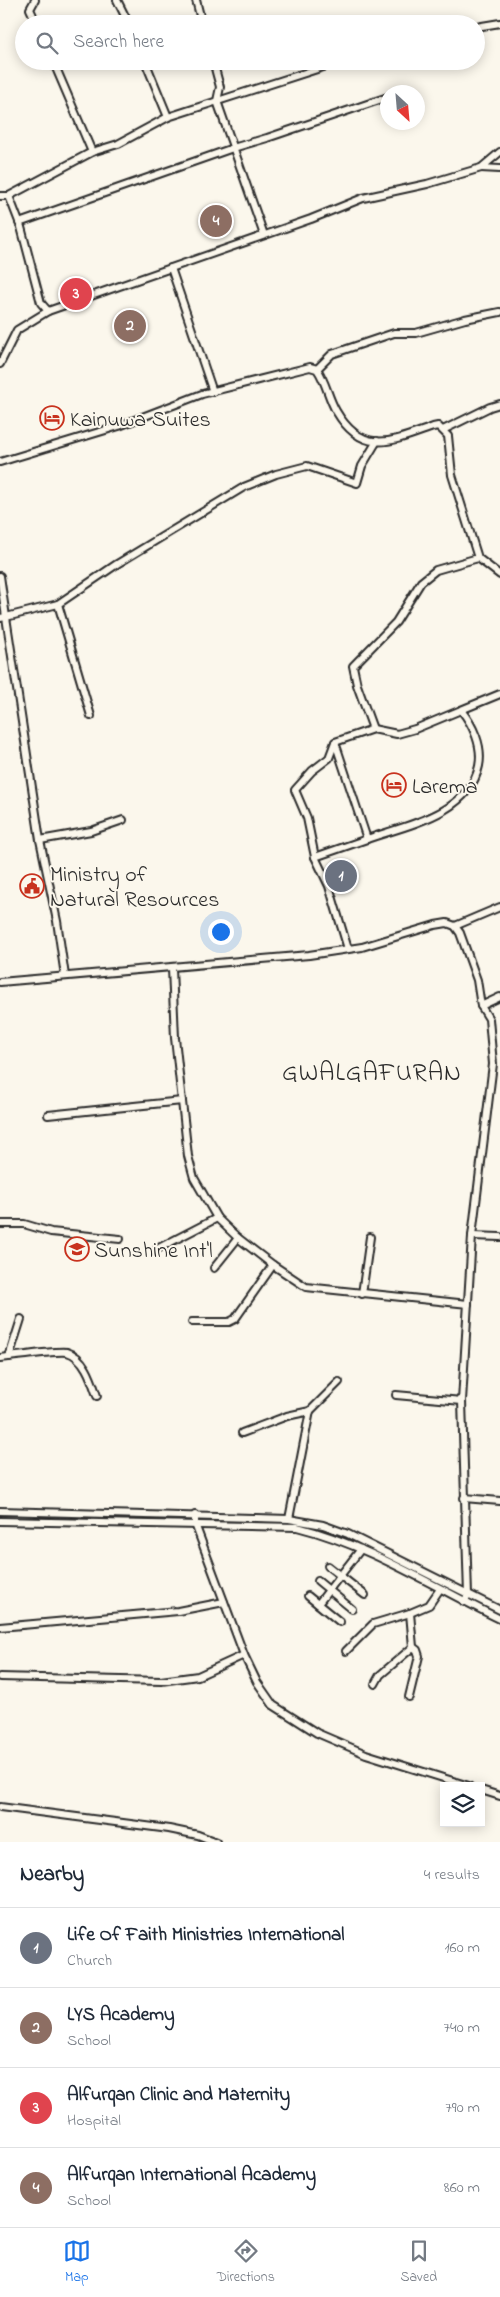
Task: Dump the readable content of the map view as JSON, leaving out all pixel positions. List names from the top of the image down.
{
  "districts": ["GWALGAFURAN"],
  "places": {
    "hotel": ["Kainuwa Suites", "Larema"],
    "public building": ["Ministry of Natural Resources"],
    "school or university": ["Sunshine Int'l"]
  },
  "north": "bottom right",
  "page": {
    "search": "Search here",
    "pins": [
      "4",
      "3",
      "2",
      "1"
    ],
    "heading": ["Nearby", "4 results"],
    "list": [
      {
        "mark": "1",
        "name": "Life Of Faith Ministries International",
        "note": "Church",
        "value": "160 m"
      },
      {
        "mark": "2",
        "name": "LYS Academy",
        "note": "School",
        "value": "740 m"
      },
      {
        "mark": "3",
        "name": "Alfurqan Clinic and Maternity",
        "note": "Hospital",
        "value": "790 m"
      },
      {
        "mark": "4",
        "name": "Alfurqan International Academy",
        "note": "School",
        "value": "860 m"
      }
    ],
    "nav": ["Map", "Directions", "Saved"]
  }
}
